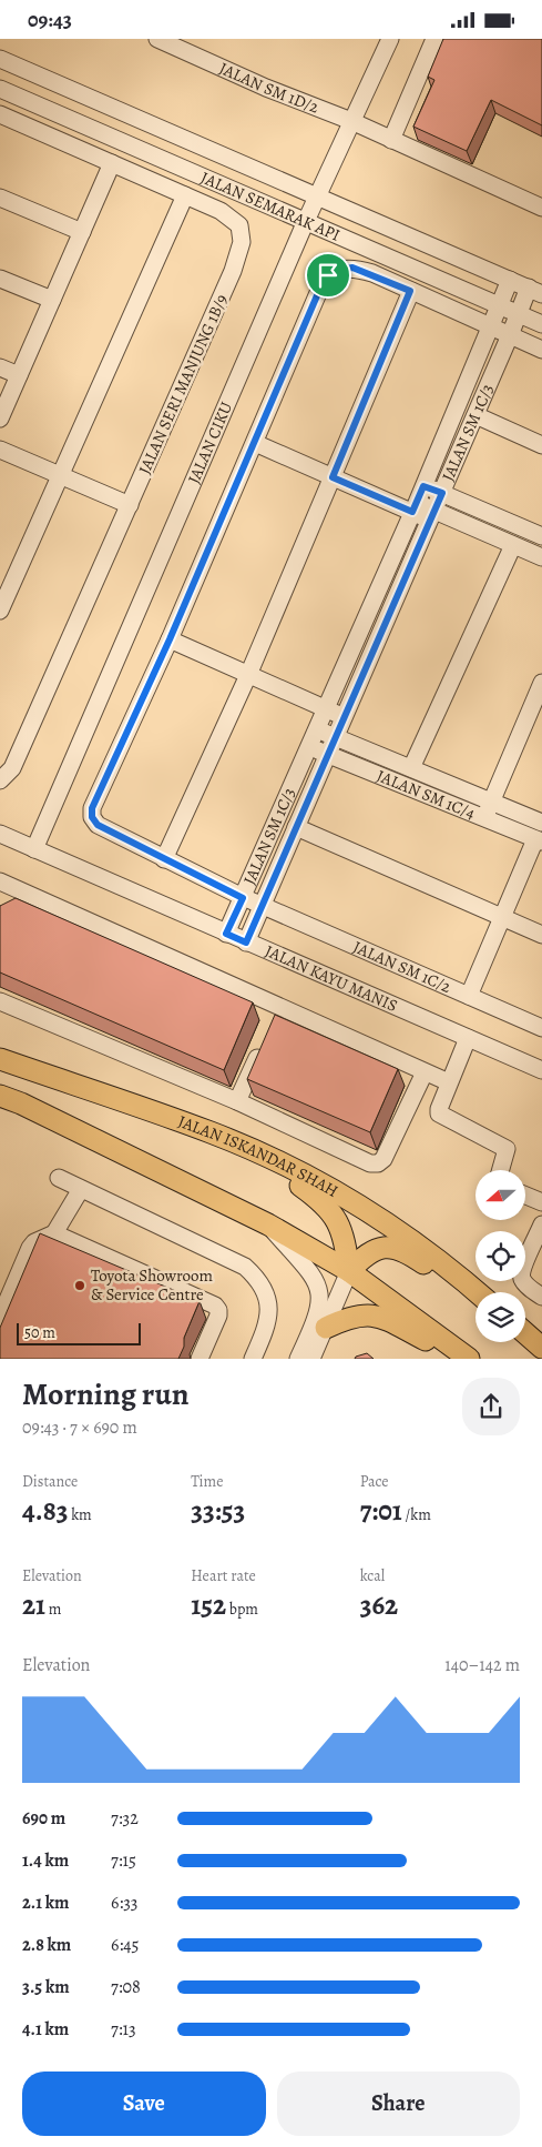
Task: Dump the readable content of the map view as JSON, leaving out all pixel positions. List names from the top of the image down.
{
  "streets": {
    "main road": ["JALAN ISKANDAR SHAH"],
    "street": [
      "JALAN SM 1D/2",
      "JALAN SEMARAK API",
      "JALAN SERI MANJUNG 1B/9",
      "JALAN SM 1C/3",
      "JALAN CIKU",
      "JALAN SM 1C/4",
      "JALAN SM 1C/2",
      "JALAN KAYU MANIS"
    ]
  },
  "crossings": [
    ["JALAN SM 1D/2", "JALAN CIKU"],
    ["JALAN SEMARAK API", "JALAN SM 1C/3"],
    ["JALAN SEMARAK API", "JALAN CIKU"],
    ["JALAN SM 1C/3", "JALAN SM 1C/4"],
    ["JALAN SM 1C/3", "JALAN SM 1C/2"],
    ["JALAN SM 1C/3", "JALAN KAYU MANIS"],
    ["JALAN CIKU", "JALAN KAYU MANIS"]
  ],
  "places": ["Toyota Showroom & Service Centre"],
  "scale_bar": "50 m",
  "north": "left",
  "page": {
    "status": "09:43",
    "scale": "50 m",
    "heading": ["Morning run", "09:43 · 7 × 690 m"],
    "stats": [
      ["Distance", "4.83 km"],
      ["Time", "33:53"],
      ["Pace", "7:01 /km"],
      ["Elevation", "21 m"],
      ["Heart rate", "152 bpm"],
      ["kcal", "362"]
    ],
    "chart": ["Elevation", "140–142 m"],
    "list": [
      {
        "name": "690 m",
        "note": "7:32"
      },
      {
        "name": "1.4 km",
        "note": "7:15"
      },
      {
        "name": "2.1 km",
        "note": "6:33"
      },
      {
        "name": "2.8 km",
        "note": "6:45"
      },
      {
        "name": "3.5 km",
        "note": "7:08"
      },
      {
        "name": "4.1 km",
        "note": "7:13"
      }
    ],
    "buttons": ["Save", "Share"]
  }
}
